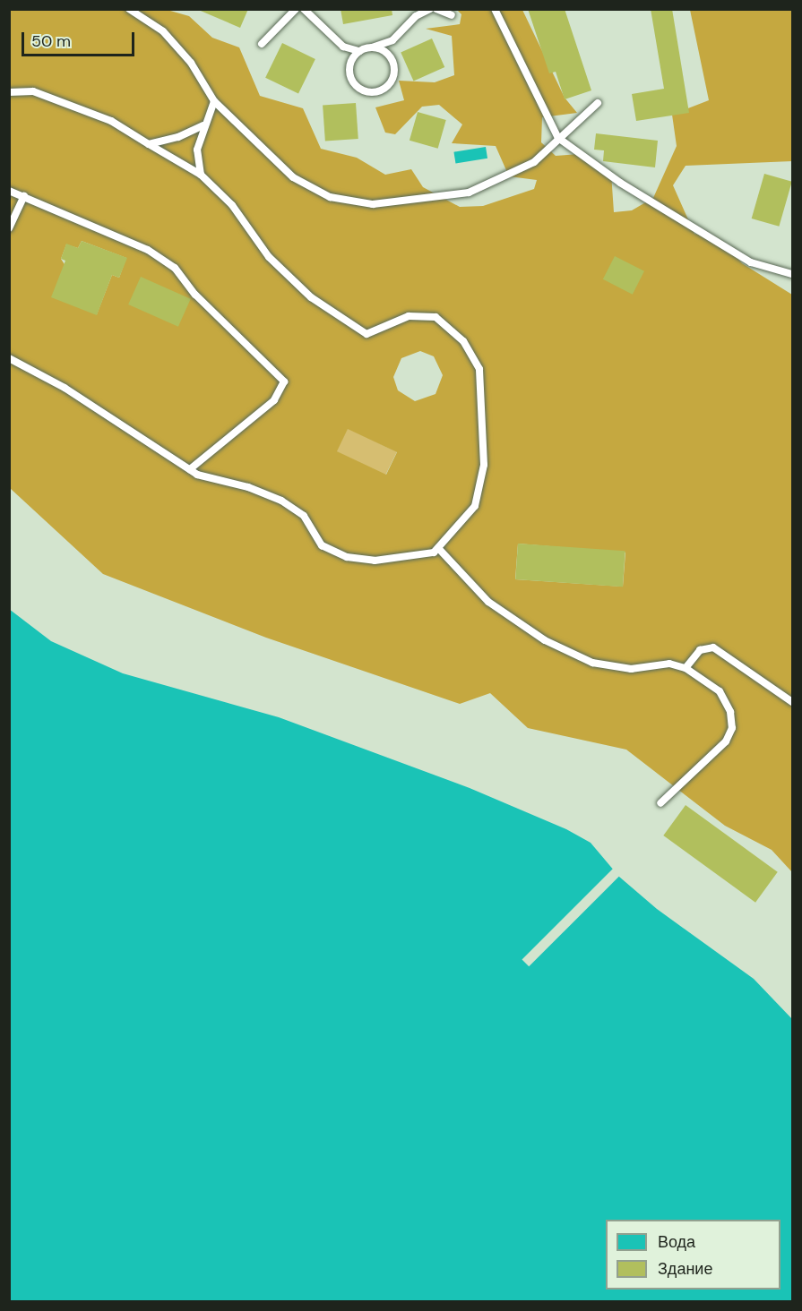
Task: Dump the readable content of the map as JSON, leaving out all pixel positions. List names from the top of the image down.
{
  "legend": ["Вода", "Здание"],
  "scale_bar": "50 m"
}
